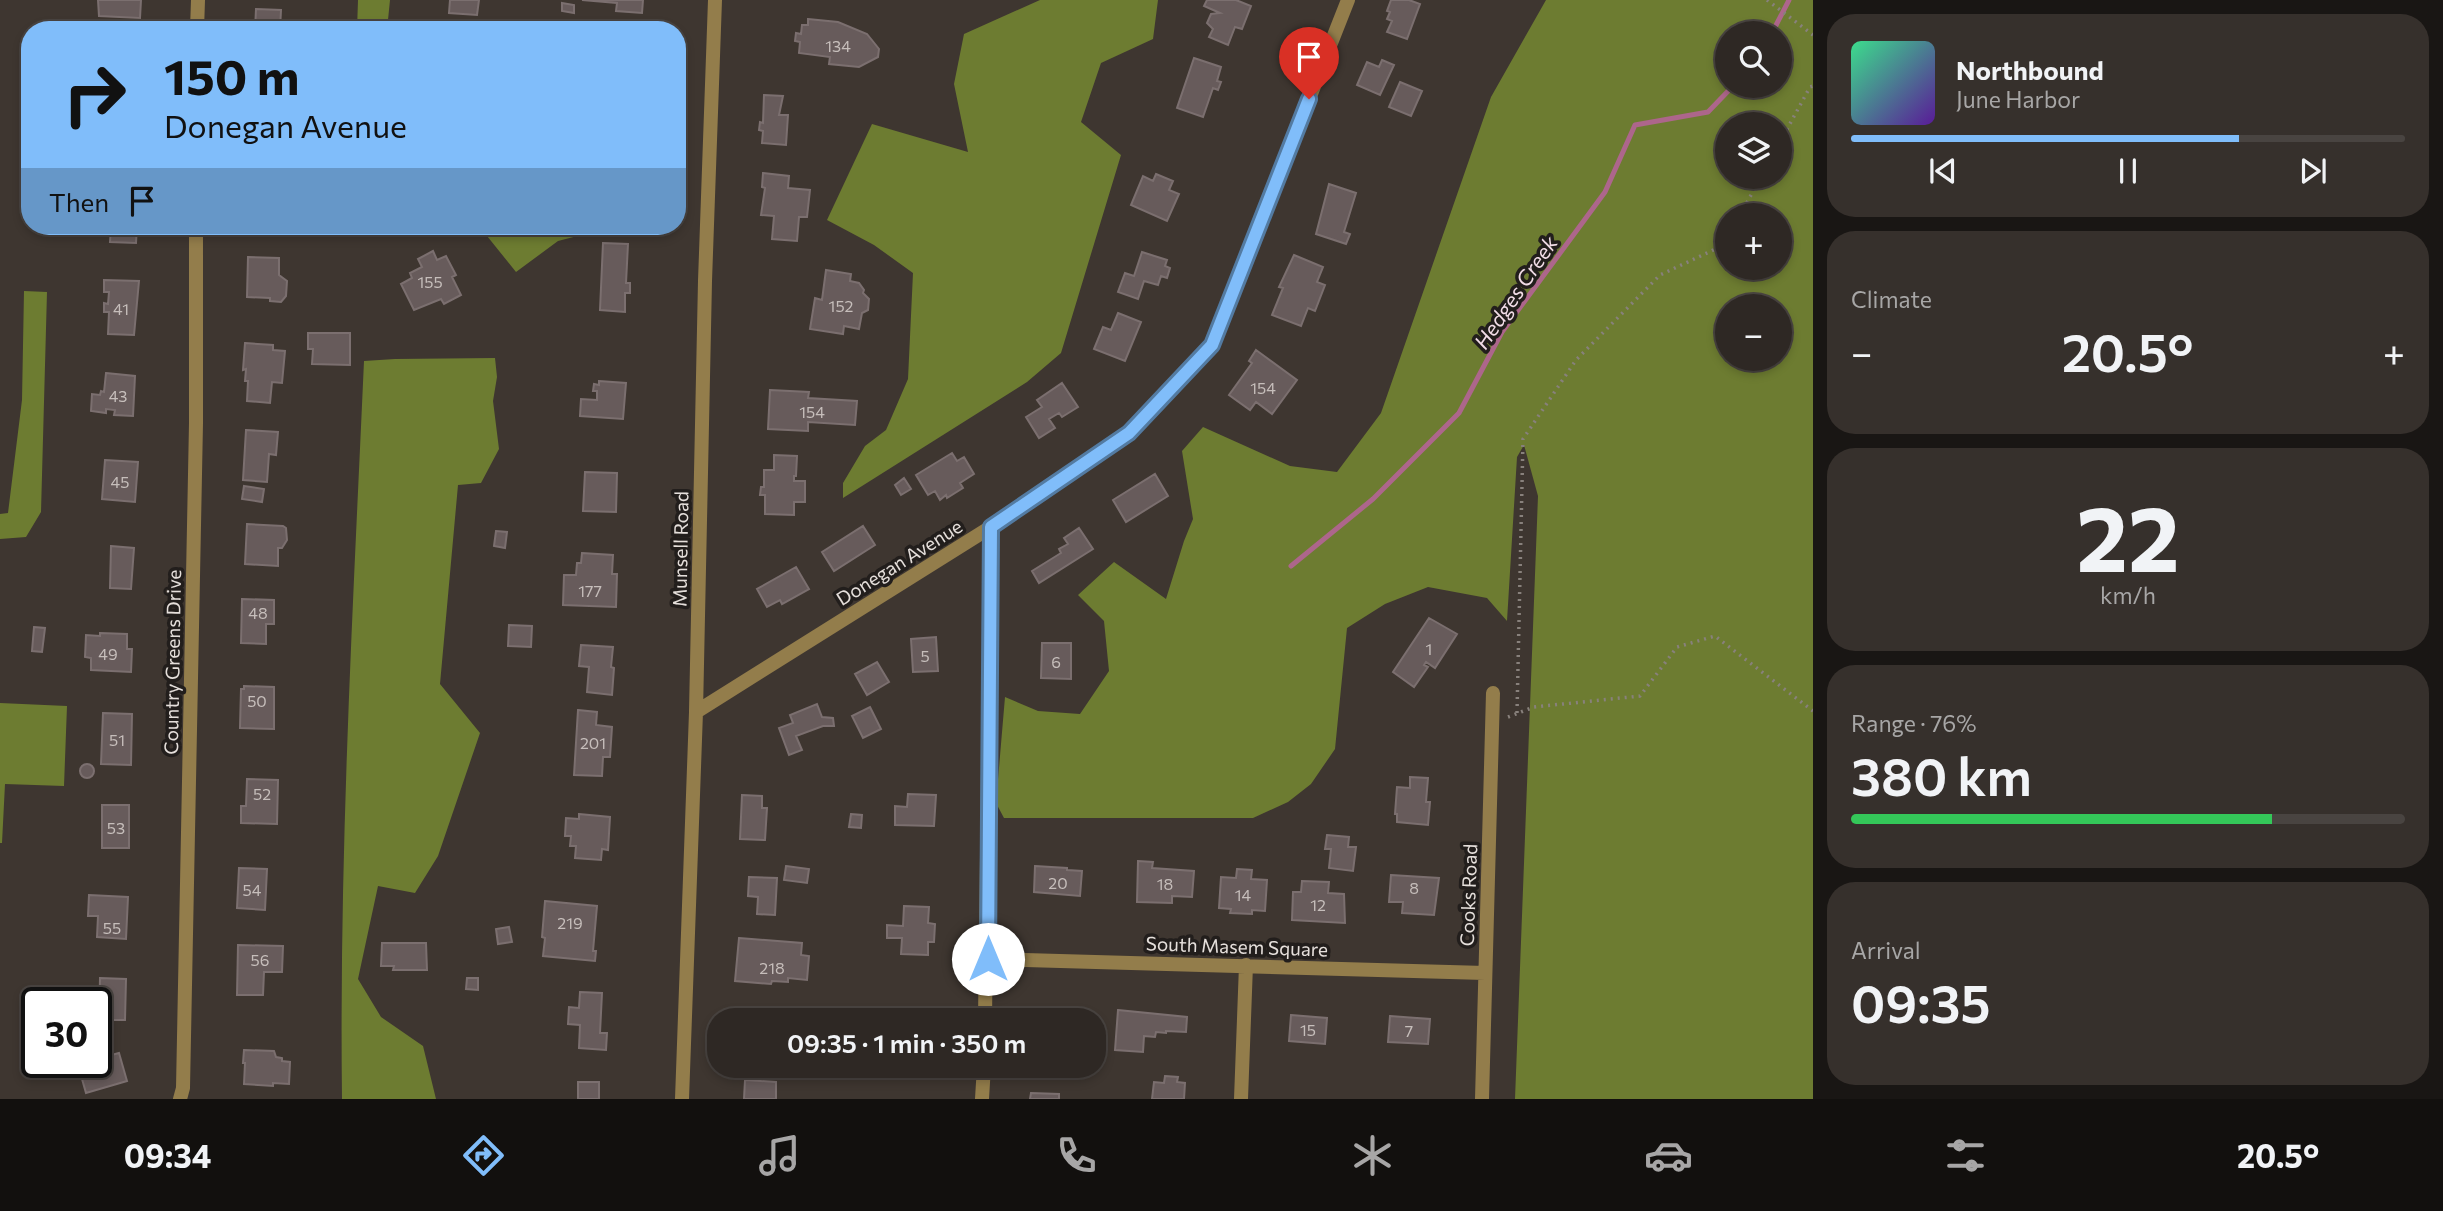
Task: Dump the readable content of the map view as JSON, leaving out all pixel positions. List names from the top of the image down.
{
  "streets": {
    "street": [
      "Munsell Road",
      "Donegan Avenue",
      "Country Greens Drive",
      "Cooks Road",
      "South Masem Square"
    ]
  },
  "crossings": [
    ["Munsell Road", "Donegan Avenue"],
    ["Cooks Road", "South Masem Square"]
  ],
  "water": ["Hedges Creek"],
  "house_numbers": [
    "134",
    "155",
    "152",
    "41",
    "154",
    "43",
    "154",
    "45",
    "177",
    "48",
    "1",
    "49",
    "5",
    "6",
    "50",
    "51",
    "201",
    "52",
    "53",
    "20",
    "18",
    "8",
    "54",
    "14",
    "12",
    "219",
    "55",
    "56",
    "218",
    "15",
    "7"
  ],
  "page": {
    "map_buttons": ["+", "−"],
    "turn": ["150 m", "Donegan Avenue"],
    "song": ["Northbound", "June Harbor"],
    "then": "Then",
    "tile": [
      "Climate",
      ["22", "km/h"],
      ["Range · 76%", "380 km"],
      ["Arrival", "09:35"]
    ],
    "heat": ["−", "20.5°", "+"],
    "limit": "30",
    "trip": "09:35 · 1 min · 350 m",
    "tabs": ["09:34", "20.5°"]
  }
}
